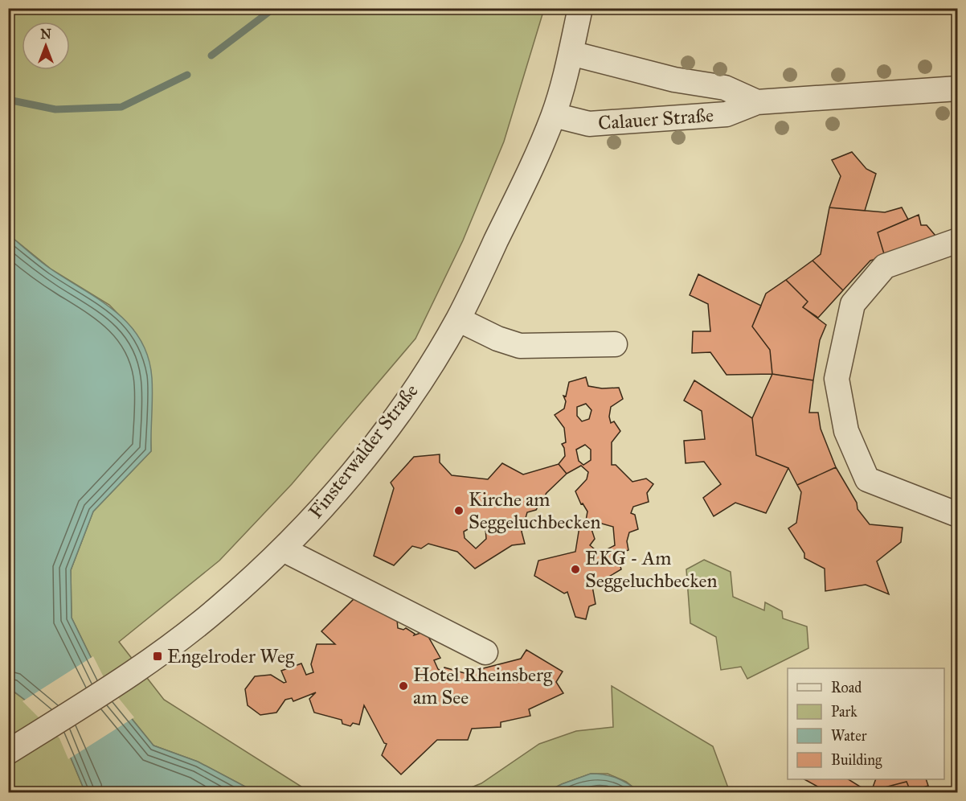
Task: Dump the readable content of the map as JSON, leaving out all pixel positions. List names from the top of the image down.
{
  "streets": {
    "street": ["Calauer Straße", "Finsterwalder Straße"]
  },
  "crossings": [
    ["Calauer Straße", "Finsterwalder Straße"]
  ],
  "places": {
    "other": ["Kirche am Seggeluchbecken", "EKG - Am Seggeluchbecken", "Hotel Rheinsberg am See"],
    "transit": ["Engelroder Weg"]
  },
  "legend": [
    "Road",
    "Park",
    "Water",
    "Building"
  ],
  "north": "top"
}
